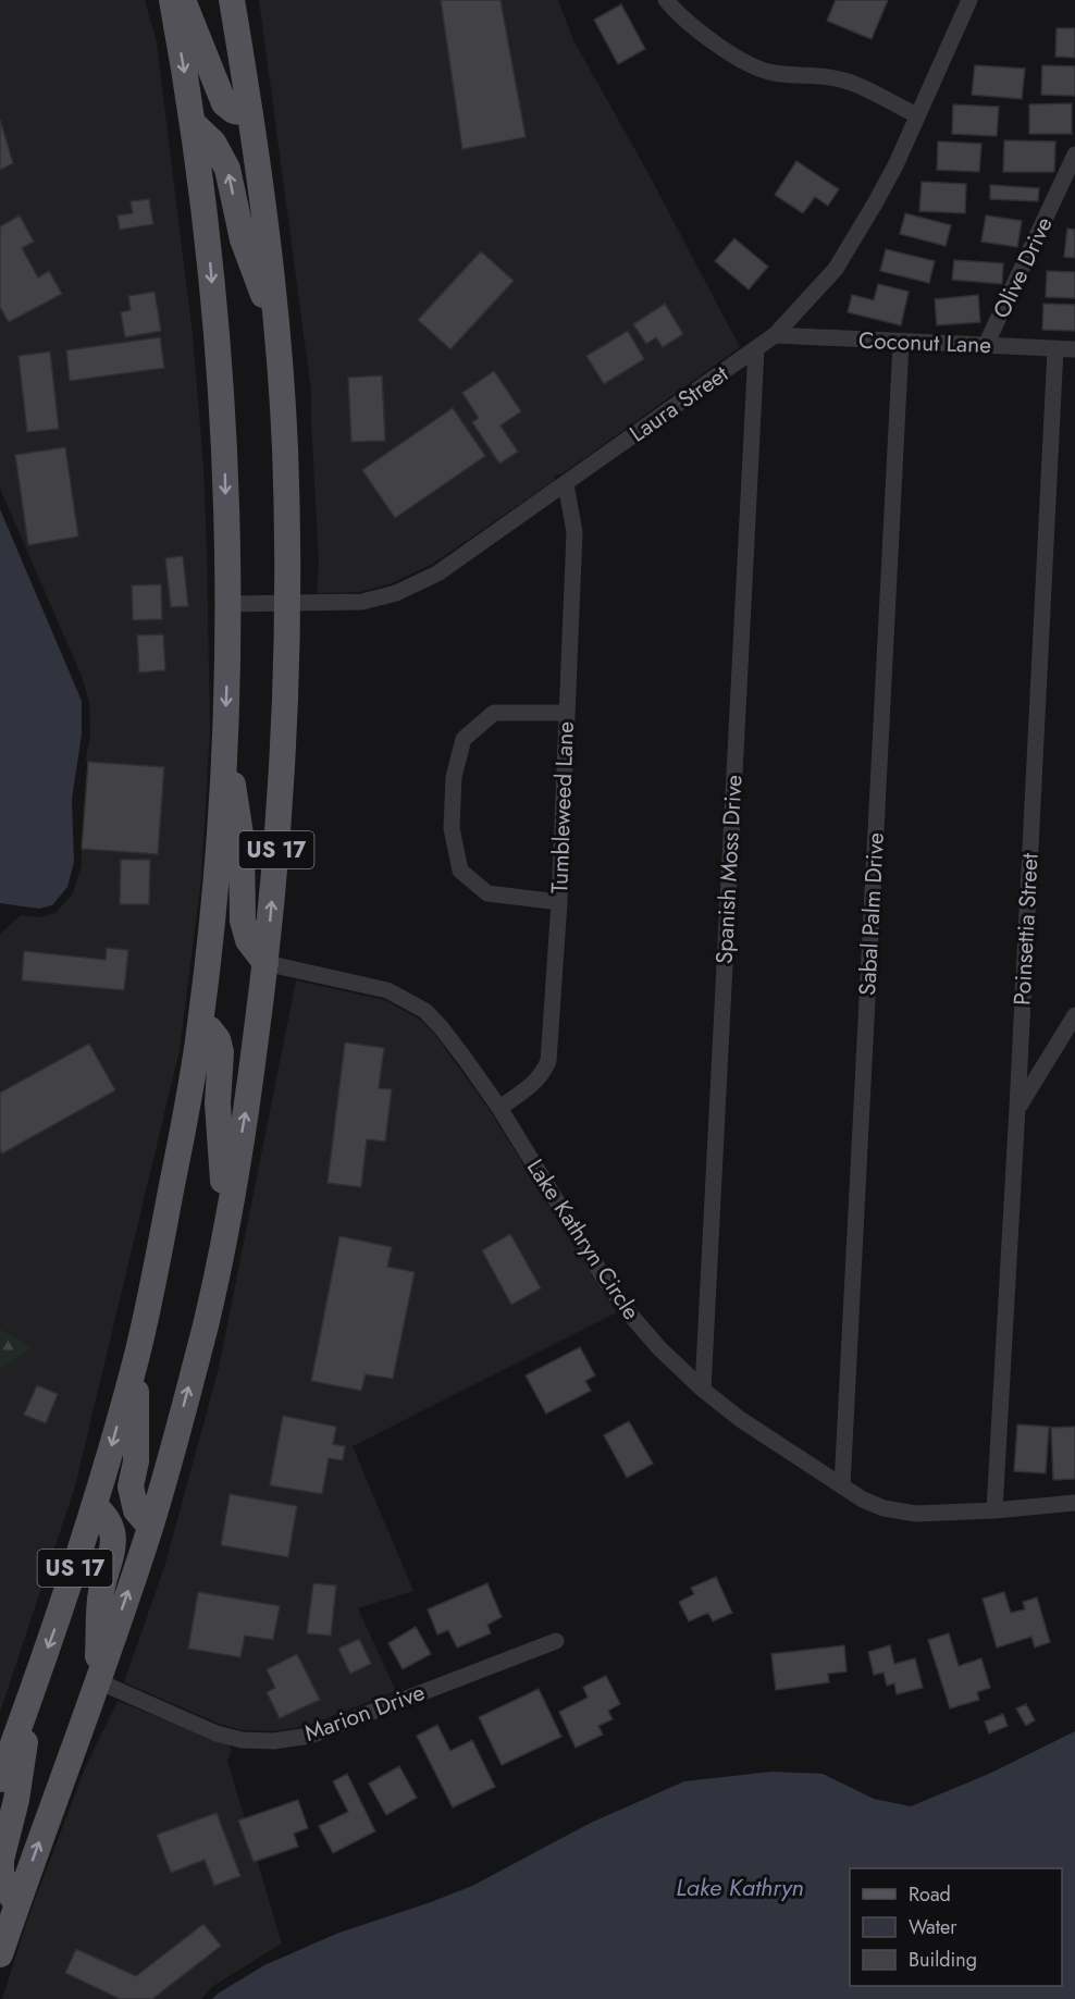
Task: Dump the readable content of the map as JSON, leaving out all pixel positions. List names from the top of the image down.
{
  "streets": {
    "main road": ["US 17"],
    "street": [
      "Olive Drive",
      "Coconut Lane",
      "Laura Street",
      "Tumbleweed Lane",
      "Spanish Moss Drive",
      "Sabal Palm Drive",
      "Poinsettia Street",
      "Lake Kathryn Circle",
      "Marion Drive"
    ]
  },
  "crossings": [
    ["Olive Drive", "Coconut Lane"],
    ["Coconut Lane", "Laura Street"],
    ["Coconut Lane", "Sabal Palm Drive"],
    ["Coconut Lane", "Poinsettia Street"],
    ["Laura Street", "Tumbleweed Lane"],
    ["Laura Street", "US 17"],
    ["Laura Street", "Spanish Moss Drive"],
    ["Tumbleweed Lane", "Lake Kathryn Circle"],
    ["US 17", "Lake Kathryn Circle"],
    ["US 17", "Marion Drive"],
    ["Spanish Moss Drive", "Lake Kathryn Circle"],
    ["Sabal Palm Drive", "Lake Kathryn Circle"],
    ["Poinsettia Street", "Lake Kathryn Circle"]
  ],
  "water": ["Lake Kathryn"],
  "legend": ["Road", "Water", "Building"]
}
